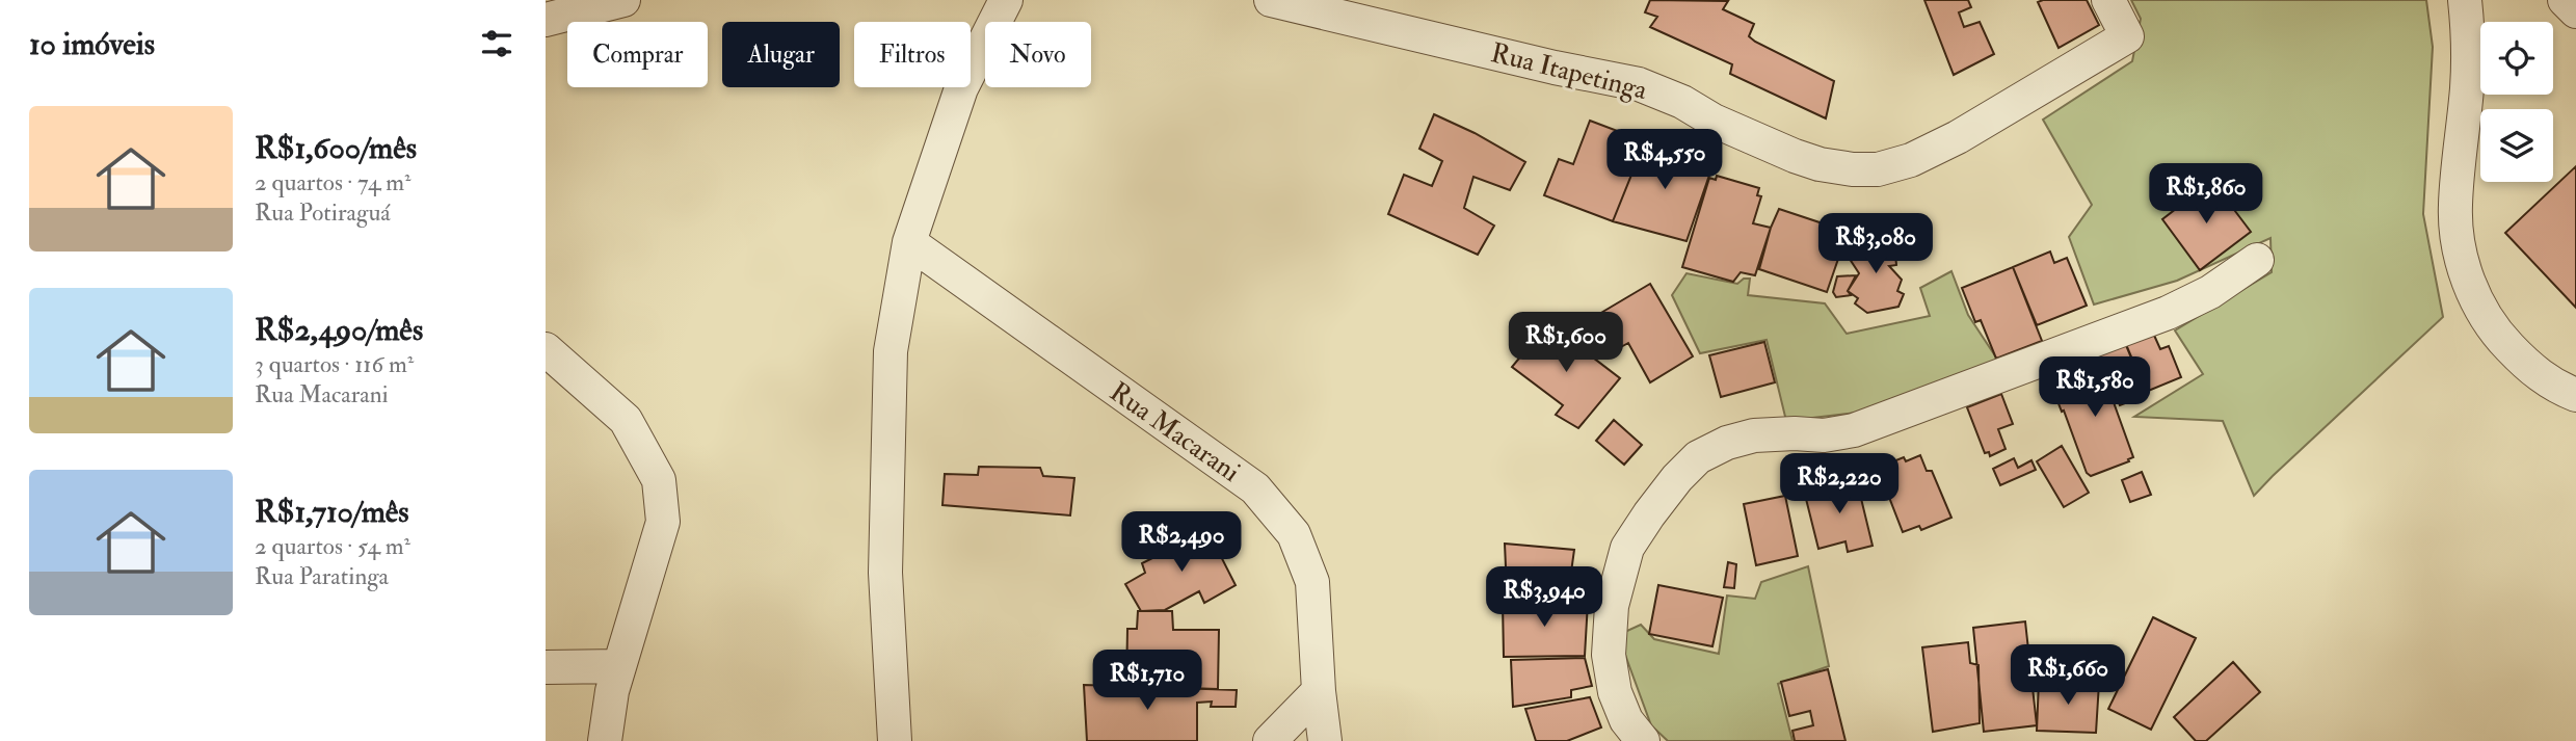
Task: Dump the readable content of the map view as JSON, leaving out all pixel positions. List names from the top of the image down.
{
  "streets": {
    "street": ["Rua Itapetinga", "Rua Macarani"]
  },
  "page": {
    "heading": "10 imóveis",
    "chip": [
      "Comprar",
      "Alugar",
      "Filtros",
      "Novo"
    ],
    "list": [
      {
        "name": "R$1,600/mês",
        "note": "2 quartos · 74 m² · Rua Potiraguá"
      },
      {
        "name": "R$2,490/mês",
        "note": "3 quartos · 116 m² · Rua Macarani"
      },
      {
        "name": "R$1,710/mês",
        "note": "2 quartos · 54 m² · Rua Paratinga"
      }
    ],
    "price": [
      "R$4,550",
      "R$1,860",
      "R$3,080",
      "R$1,600",
      "R$1,580",
      "R$2,220",
      "R$2,490",
      "R$3,940",
      "R$1,660",
      "R$1,710"
    ]
  }
}
